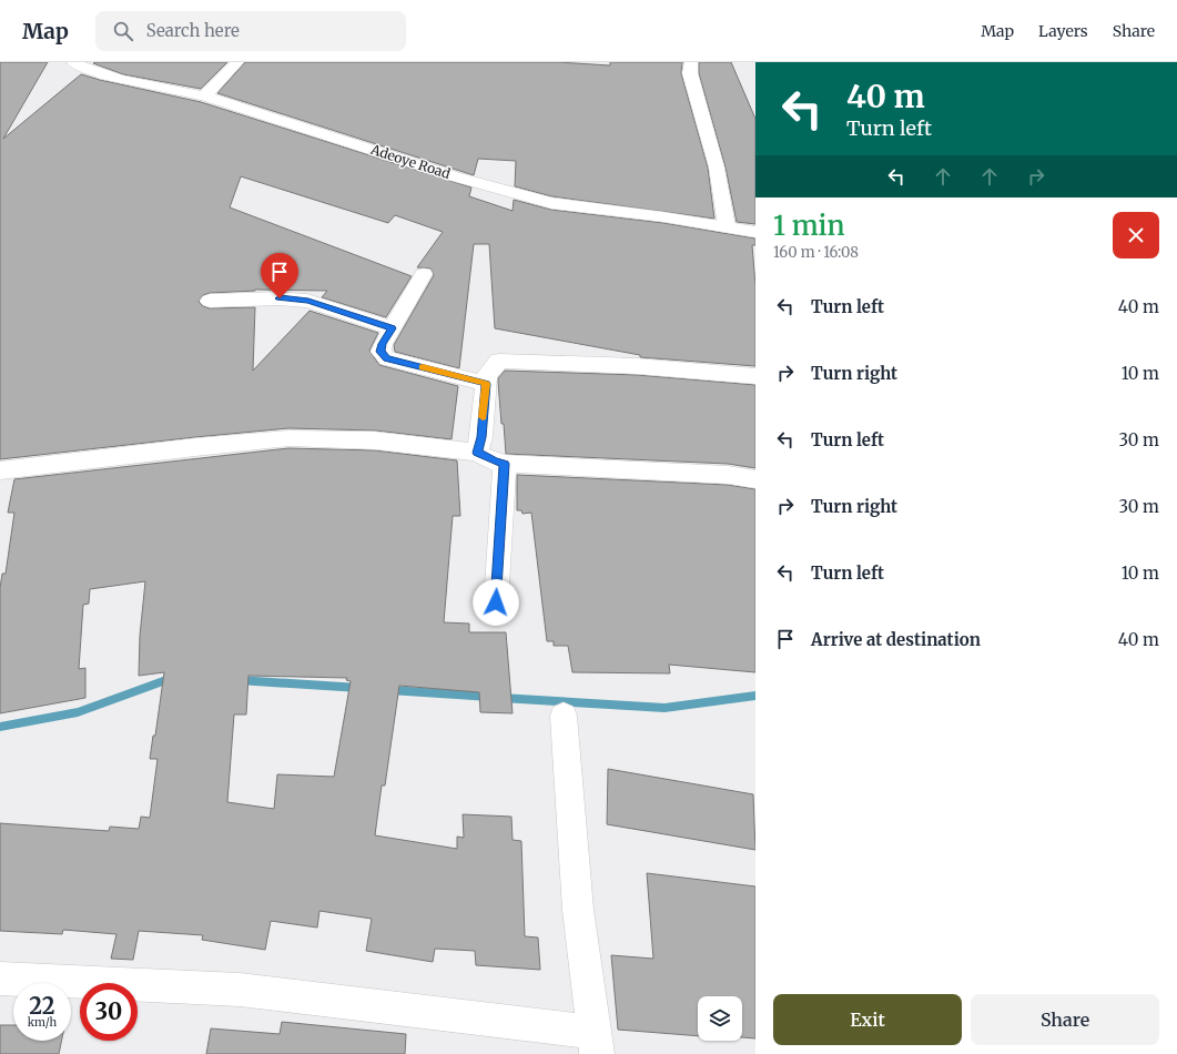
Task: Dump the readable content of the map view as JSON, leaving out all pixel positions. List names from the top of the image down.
{
  "streets": {
    "street": ["Adeoye Road"]
  },
  "page": {
    "header": "Map",
    "search": "Search here",
    "nav": ["Map", "Layers", "Share"],
    "turn": ["40 m", "Turn left"],
    "heading": ["1 min", "160 m · 16:08"],
    "list": [
      {
        "name": "Turn left",
        "value": "40 m"
      },
      {
        "name": "Turn right",
        "value": "10 m"
      },
      {
        "name": "Turn left",
        "value": "30 m"
      },
      {
        "name": "Turn right",
        "value": "30 m"
      },
      {
        "name": "Turn left",
        "value": "10 m"
      },
      {
        "name": "Arrive at destination",
        "value": "40 m"
      }
    ],
    "speed": "22 km/h",
    "limit": "30",
    "buttons": ["Exit", "Share"]
  }
}
